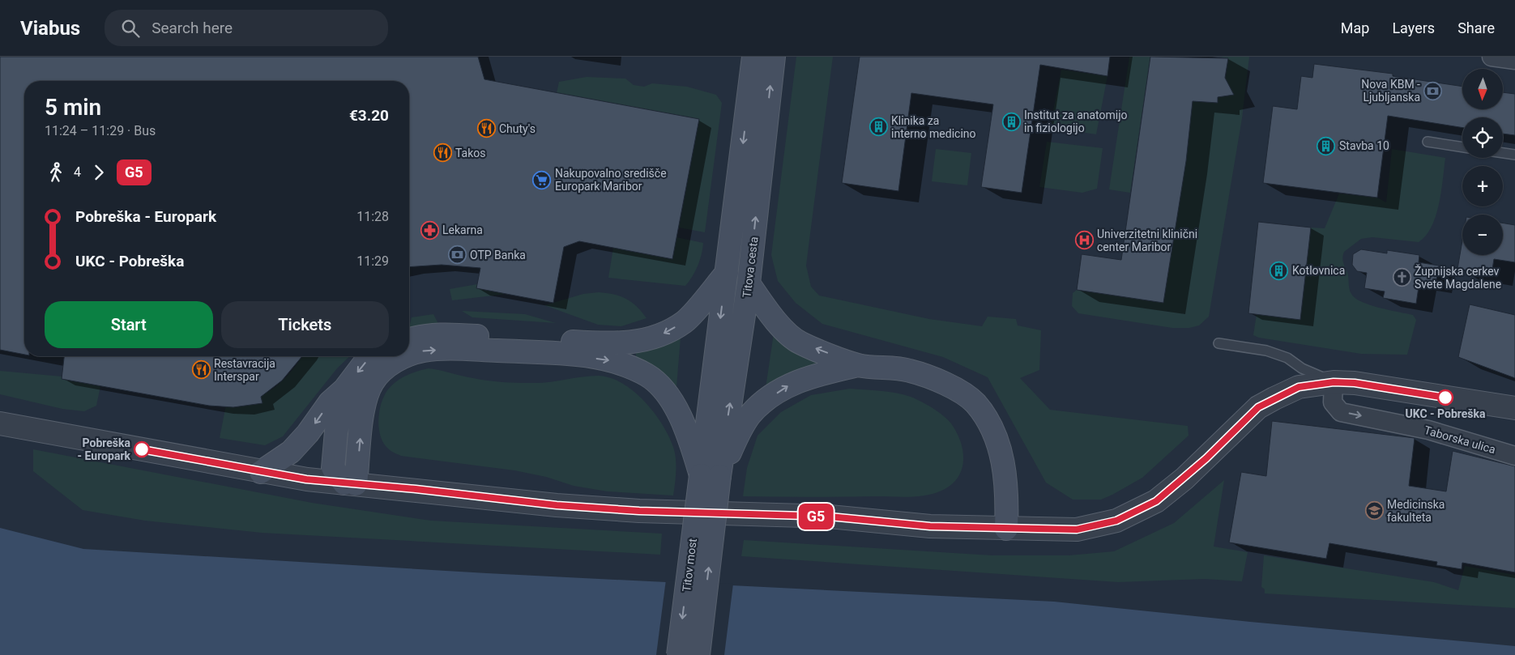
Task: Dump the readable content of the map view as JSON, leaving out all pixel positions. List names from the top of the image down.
{
  "streets": {
    "main road": ["Titova cesta", "Titov most"],
    "street": ["Taborska ulica"]
  },
  "crossings": [
    ["Titova cesta", "Titov most"]
  ],
  "places": {
    "bank": ["Nova KBM - Ljubljanska", "OTP Banka"],
    "building": [
      "Institut za anatomijo in fiziologijo",
      "Klinika za interno medicino",
      "Stavba 10",
      "Kotlovnica"
    ],
    "restaurant": ["Chuty's", "Takos", "Restavracija Interspar"],
    "supermarket": ["Nakupovalno središče Europark Maribor"],
    "pharmacy": ["Lekarna"],
    "hospital": ["Univerzitetni klinični center Maribor"],
    "church": ["Župnijska cerkev Svete Magdalene"],
    "other": ["UKC - Pobreška", "Pobreška - Europark"],
    "school or university": ["Medicinska fakulteta"]
  },
  "lines": ["bus line G5"],
  "north": "bottom",
  "page": {
    "header": "Viabus",
    "search": "Search here",
    "nav": ["Map", "Layers", "Share"],
    "on_map": "G5",
    "map_buttons": ["+", "−"],
    "heading": ["5 min", "11:24 – 11:29 · Bus", "€3.20"],
    "legs": ["4", "G5"],
    "list": [
      {
        "name": "Pobreška - Europark",
        "value": "11:28"
      },
      {
        "name": "UKC - Pobreška",
        "value": "11:29"
      }
    ],
    "buttons": ["Start", "Tickets"]
  }
}
